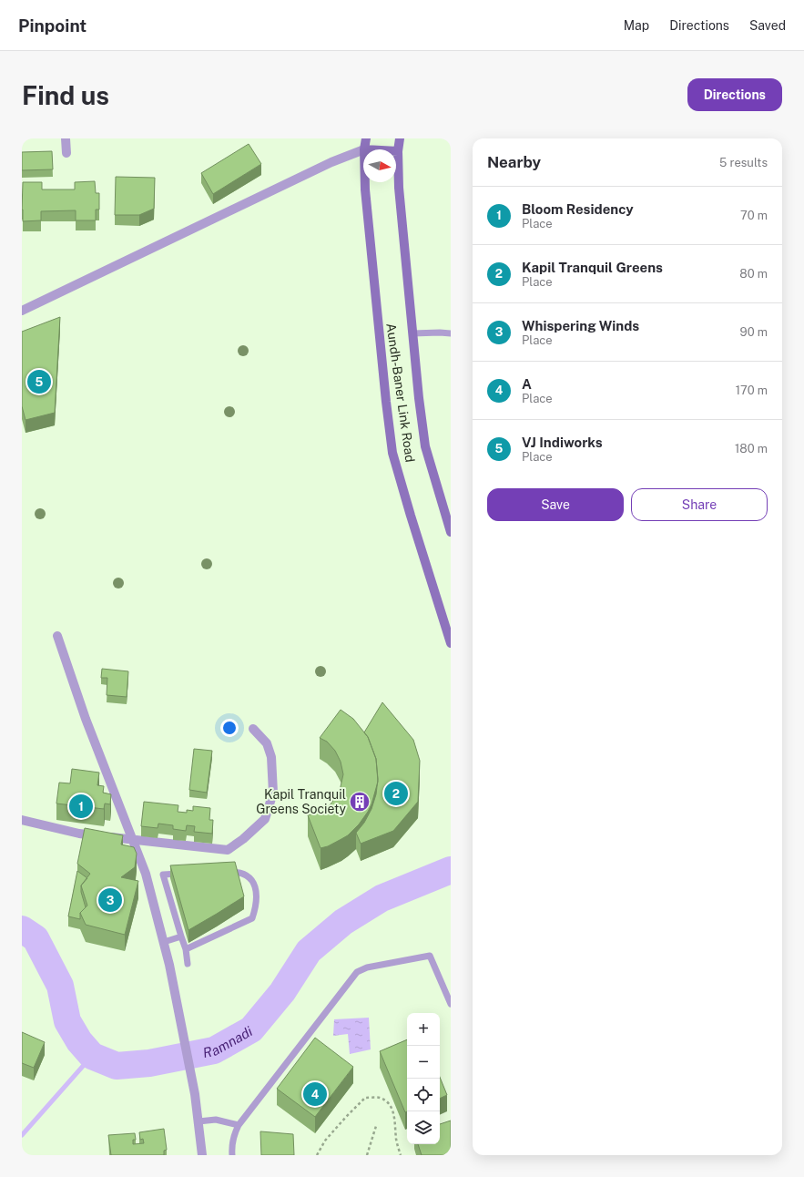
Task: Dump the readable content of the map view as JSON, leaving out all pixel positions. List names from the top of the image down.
{
  "streets": {
    "main road": ["Aundh-Baner Link Road"]
  },
  "water": ["Ramnadi"],
  "places": {
    "building": ["Kapil Tranquil Greens Society"]
  },
  "north": "right",
  "page": {
    "header": "Pinpoint",
    "nav": ["Map", "Directions", "Saved"],
    "buttons": [
      "Directions",
      ["Save", "Share"]
    ],
    "title": "Find us",
    "heading": ["Nearby", "5 results"],
    "list": [
      {
        "mark": "1",
        "name": "Bloom Residency",
        "note": "Place",
        "value": "70 m"
      },
      {
        "mark": "2",
        "name": "Kapil Tranquil Greens",
        "note": "Place",
        "value": "80 m"
      },
      {
        "mark": "3",
        "name": "Whispering Winds",
        "note": "Place",
        "value": "90 m"
      },
      {
        "mark": "4",
        "name": "A",
        "note": "Place",
        "value": "170 m"
      },
      {
        "mark": "5",
        "name": "VJ Indiworks",
        "note": "Place",
        "value": "180 m"
      }
    ],
    "pins": [
      "5",
      "2",
      "1",
      "3",
      "4"
    ],
    "map_buttons": ["+", "−"]
  }
}
